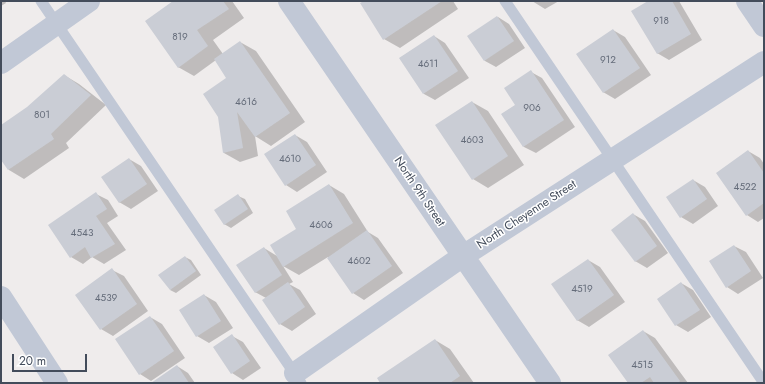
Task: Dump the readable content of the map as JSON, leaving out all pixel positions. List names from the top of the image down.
{
  "streets": {
    "street": ["North 9th Street", "North Cheyenne Street"]
  },
  "crossings": [
    ["North 9th Street", "North Cheyenne Street"]
  ],
  "house_numbers": [
    "918",
    "819",
    "912",
    "4611",
    "4616",
    "906",
    "801",
    "4603",
    "4610",
    "4522",
    "4606",
    "4543",
    "4602",
    "4519",
    "4539",
    "4515"
  ],
  "scale_bar": "20 m"
}
